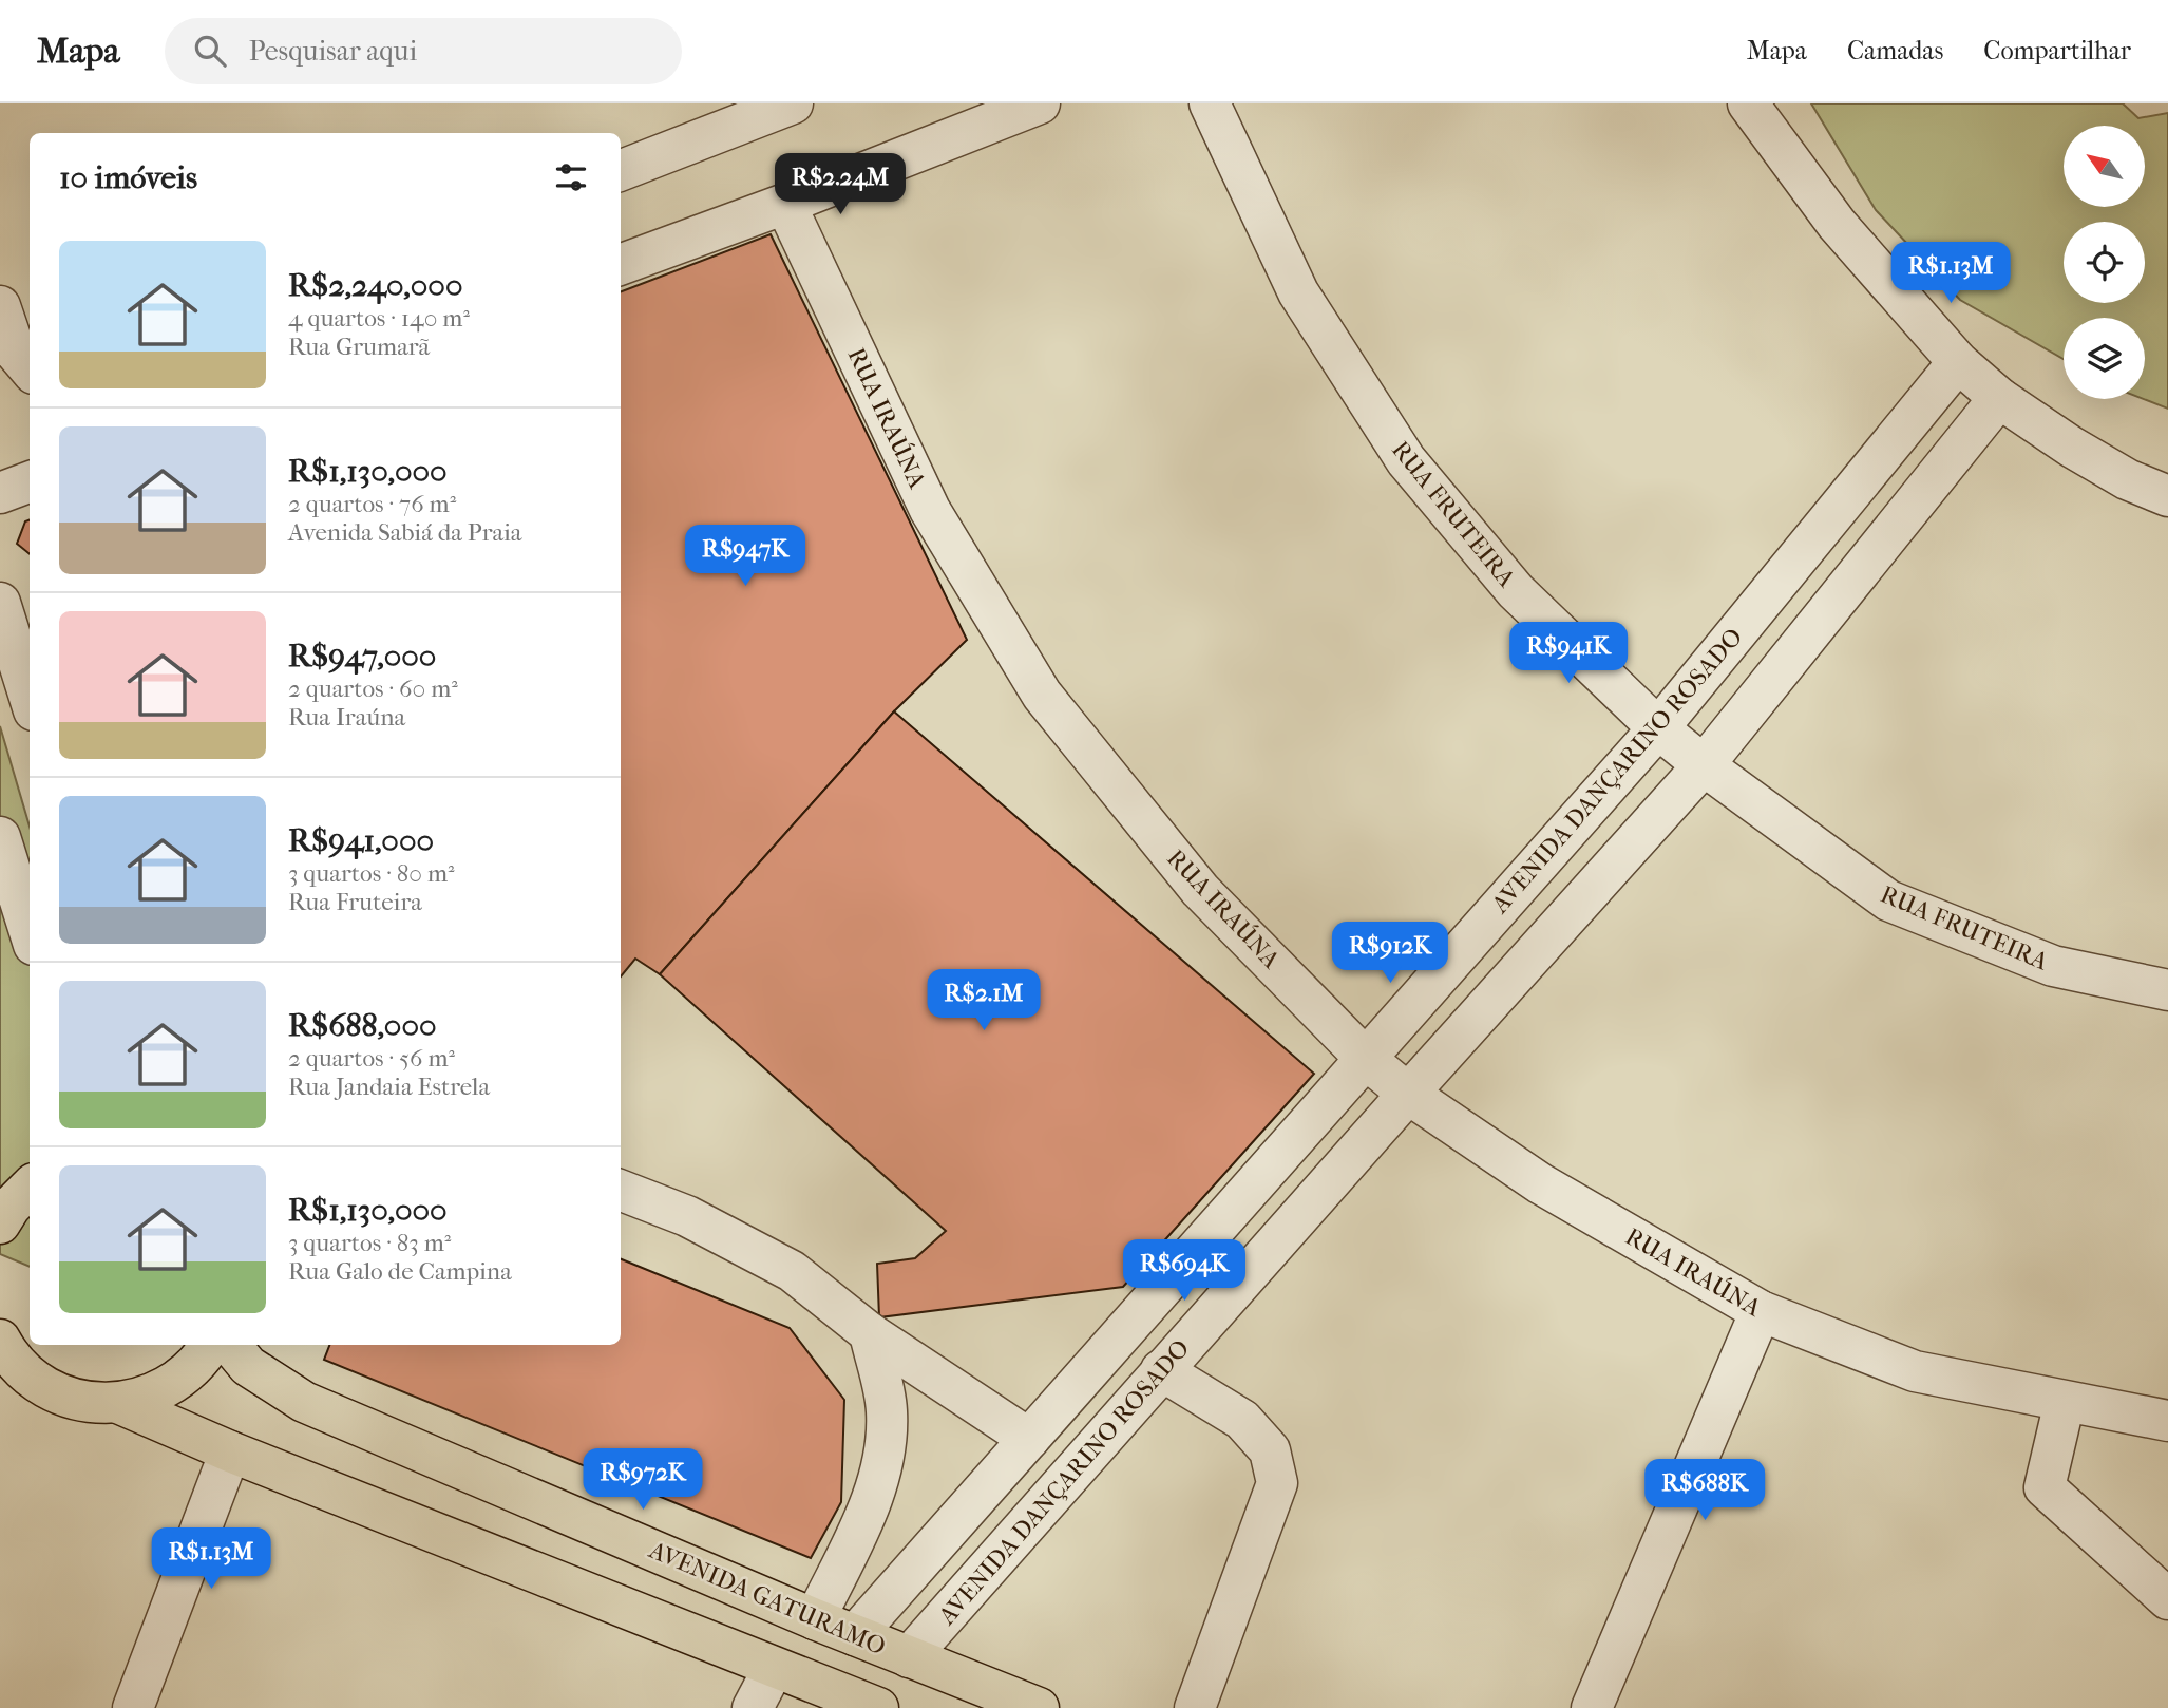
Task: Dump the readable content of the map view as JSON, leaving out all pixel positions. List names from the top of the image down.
{
  "streets": {
    "main road": ["AVENIDA GATURAMO"],
    "street": ["RUA IRAÚNA", "RUA FRUTEIRA", "AVENIDA DANÇARINO ROSADO"]
  },
  "crossings": [
    ["RUA IRAÚNA", "AVENIDA DANÇARINO ROSADO"],
    ["RUA FRUTEIRA", "AVENIDA DANÇARINO ROSADO"],
    ["AVENIDA DANÇARINO ROSADO", "AVENIDA GATURAMO"]
  ],
  "north": "top left",
  "page": {
    "header": "Mapa",
    "search": "Pesquisar aqui",
    "nav": ["Mapa", "Camadas", "Compartilhar"],
    "heading": "10 imóveis",
    "price": [
      "R$2.24M",
      "R$1.13M",
      "R$947K",
      "R$941K",
      "R$912K",
      "R$2.1M",
      "R$694K",
      "R$972K",
      "R$688K",
      "R$1.13M"
    ],
    "list": [
      {
        "name": "R$2,240,000",
        "note": "4 quartos · 140 m² · Rua Grumarã"
      },
      {
        "name": "R$1,130,000",
        "note": "2 quartos · 76 m² · Avenida Sabiá da Praia"
      },
      {
        "name": "R$947,000",
        "note": "2 quartos · 60 m² · Rua Iraúna"
      },
      {
        "name": "R$941,000",
        "note": "3 quartos · 80 m² · Rua Fruteira"
      },
      {
        "name": "R$688,000",
        "note": "2 quartos · 56 m² · Rua Jandaia Estrela"
      },
      {
        "name": "R$1,130,000",
        "note": "3 quartos · 83 m² · Rua Galo de Campina"
      }
    ]
  }
}
